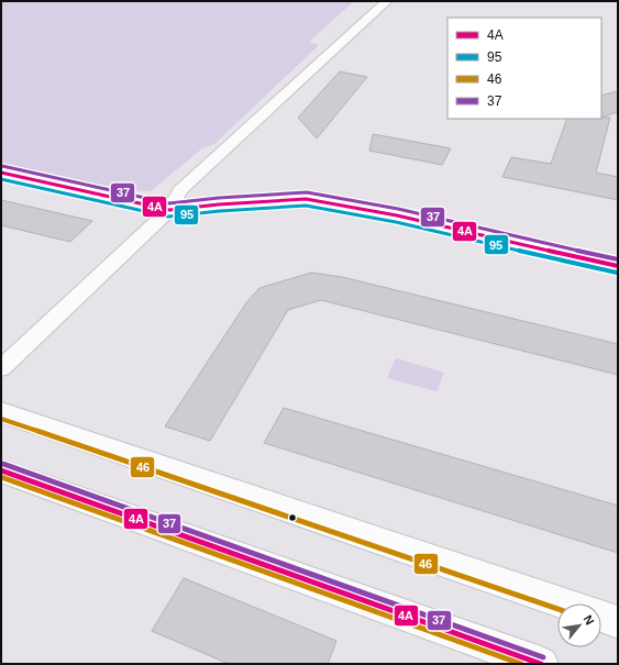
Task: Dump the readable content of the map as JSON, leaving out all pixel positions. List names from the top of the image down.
{
  "lines": [
    "transit line 37",
    "transit line 4А",
    "transit line 95",
    "transit line 46"
  ],
  "legend": [
    "4А",
    "95",
    "46",
    "37"
  ],
  "north": "top right"
}
